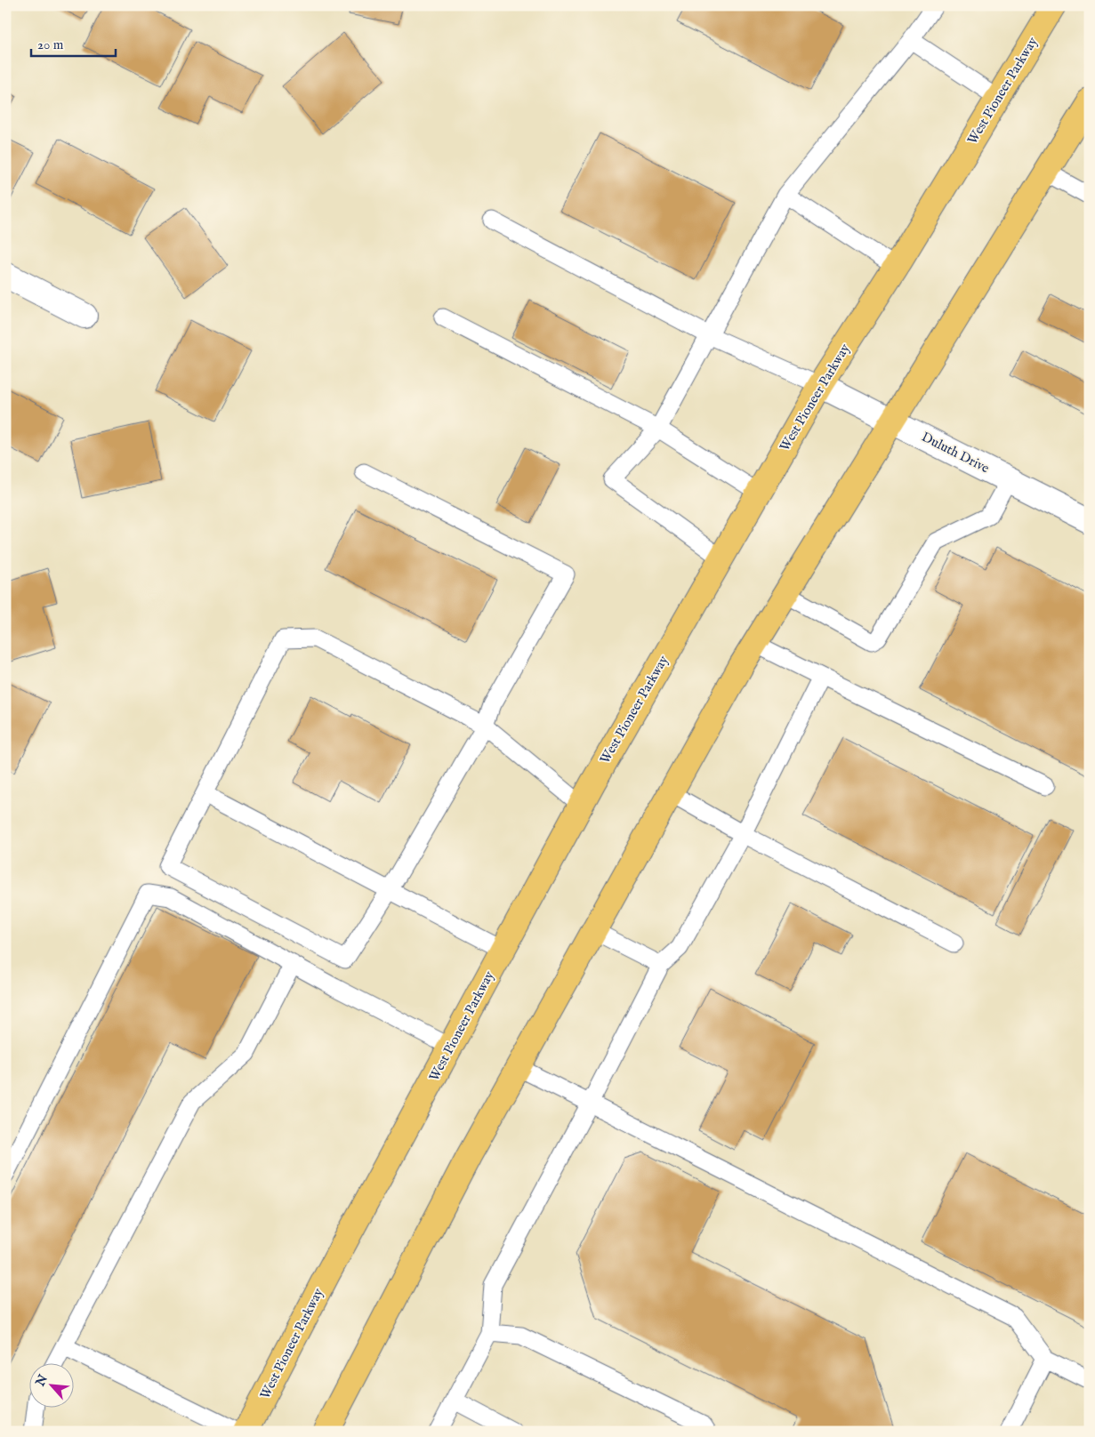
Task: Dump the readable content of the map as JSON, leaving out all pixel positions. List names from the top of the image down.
{
  "streets": {
    "main road": ["West Pioneer Parkway"],
    "street": ["Duluth Drive"]
  },
  "crossings": [
    ["West Pioneer Parkway", "Duluth Drive"]
  ],
  "scale_bar": "20 m",
  "north": "top left"
}
